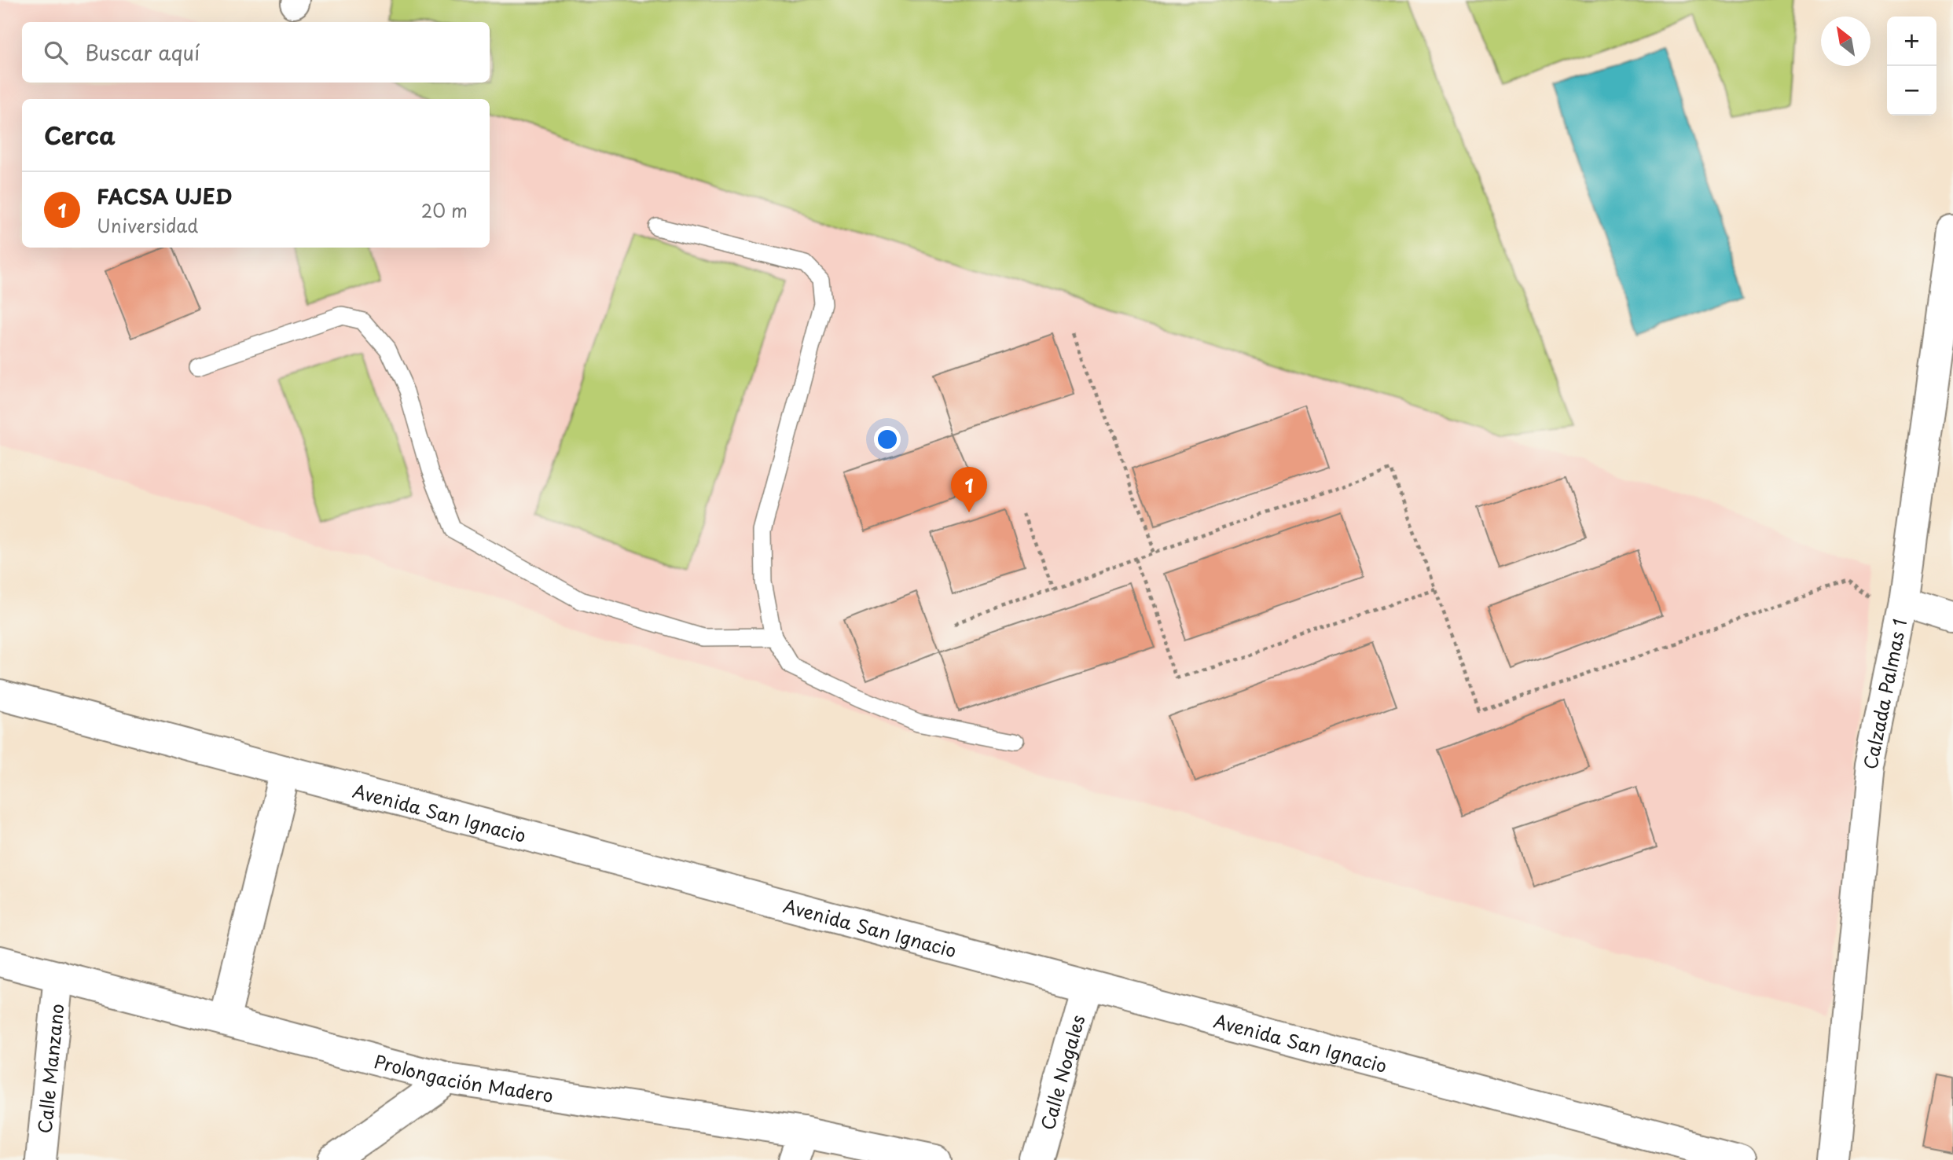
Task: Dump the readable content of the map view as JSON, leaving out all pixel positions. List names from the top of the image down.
{
  "streets": {
    "street": [
      "Calzada Palmas 1",
      "Avenida San Ignacio",
      "Calle Manzano",
      "Calle Nogales",
      "Prolongación Madero"
    ]
  },
  "crossings": [
    ["Avenida San Ignacio", "Calle Nogales"],
    ["Calle Manzano", "Prolongación Madero"]
  ],
  "north": "top left",
  "page": {
    "map_buttons": ["+", "−"],
    "search": "Buscar aquí",
    "heading": "Cerca",
    "list": [
      {
        "mark": "1",
        "name": "FACSA UJED",
        "note": "Universidad",
        "value": "20 m"
      }
    ],
    "pins": "1"
  }
}
